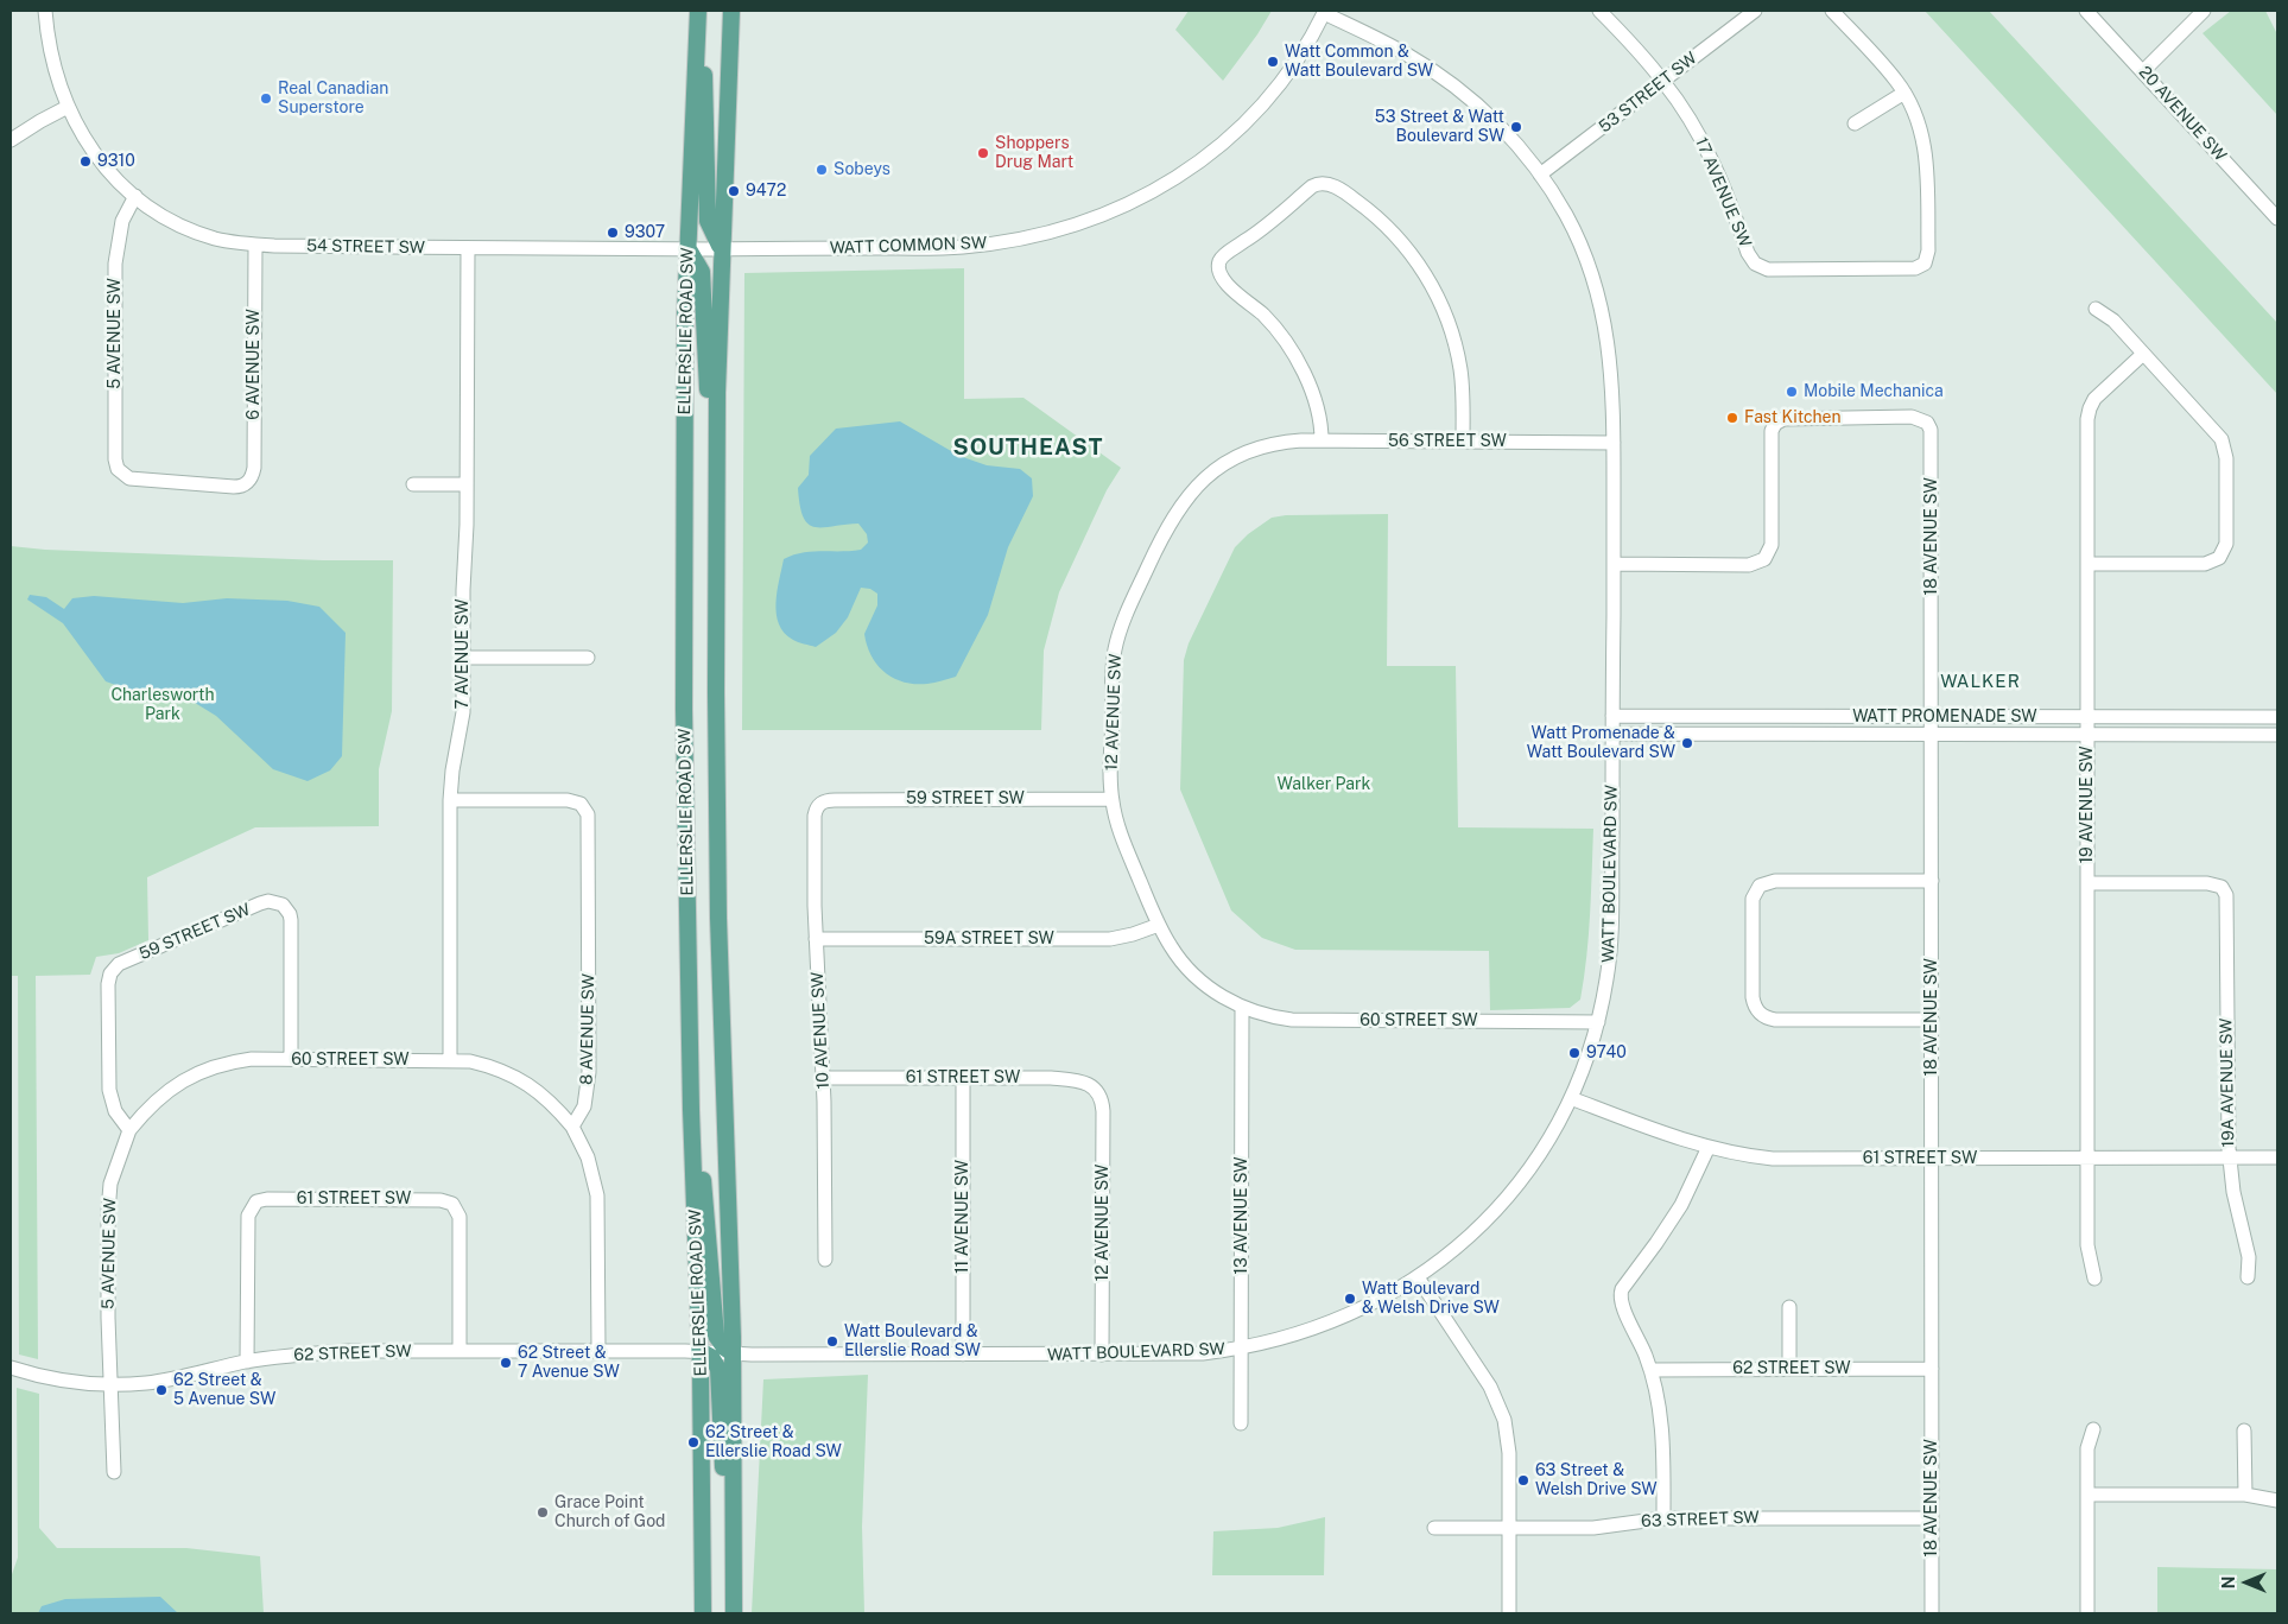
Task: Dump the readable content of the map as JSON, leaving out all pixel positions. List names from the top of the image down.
{
  "streets": {
    "main road": ["ELLERSLIE ROAD SW"],
    "street": [
      "53 STREET SW",
      "20 AVENUE SW",
      "17 AVENUE SW",
      "WATT COMMON SW",
      "54 STREET SW",
      "5 AVENUE SW",
      "6 AVENUE SW",
      "56 STREET SW",
      "18 AVENUE SW",
      "7 AVENUE SW",
      "12 AVENUE SW",
      "WATT PROMENADE SW",
      "59 STREET SW",
      "19 AVENUE SW",
      "WATT BOULEVARD SW",
      "59A STREET SW",
      "60 STREET SW",
      "8 AVENUE SW",
      "10 AVENUE SW",
      "61 STREET SW",
      "19A AVENUE SW",
      "13 AVENUE SW",
      "11 AVENUE SW",
      "62 STREET SW",
      "63 STREET SW"
    ]
  },
  "crossings": [
    ["53 STREET SW", "17 AVENUE SW"],
    ["53 STREET SW", "WATT BOULEVARD SW"],
    ["WATT COMMON SW", "54 STREET SW"],
    ["WATT COMMON SW", "ELLERSLIE ROAD SW"],
    ["WATT COMMON SW", "WATT BOULEVARD SW"],
    ["54 STREET SW", "ELLERSLIE ROAD SW"],
    ["54 STREET SW", "5 AVENUE SW"],
    ["54 STREET SW", "6 AVENUE SW"],
    ["54 STREET SW", "7 AVENUE SW"],
    ["ELLERSLIE ROAD SW", "WATT BOULEVARD SW"],
    ["ELLERSLIE ROAD SW", "62 STREET SW"],
    ["5 AVENUE SW", "6 AVENUE SW"],
    ["5 AVENUE SW", "59 STREET SW"],
    ["5 AVENUE SW", "60 STREET SW"],
    ["5 AVENUE SW", "62 STREET SW"],
    ["56 STREET SW", "12 AVENUE SW"],
    ["56 STREET SW", "WATT BOULEVARD SW"],
    ["18 AVENUE SW", "WATT PROMENADE SW"],
    ["18 AVENUE SW", "WATT BOULEVARD SW"],
    ["18 AVENUE SW", "61 STREET SW"],
    ["18 AVENUE SW", "62 STREET SW"],
    ["18 AVENUE SW", "63 STREET SW"],
    ["7 AVENUE SW", "60 STREET SW"],
    ["7 AVENUE SW", "8 AVENUE SW"],
    ["12 AVENUE SW", "59 STREET SW"],
    ["12 AVENUE SW", "WATT BOULEVARD SW"],
    ["12 AVENUE SW", "59A STREET SW"],
    ["12 AVENUE SW", "60 STREET SW"],
    ["12 AVENUE SW", "61 STREET SW"],
    ["12 AVENUE SW", "13 AVENUE SW"],
    ["WATT PROMENADE SW", "19 AVENUE SW"],
    ["WATT PROMENADE SW", "WATT BOULEVARD SW"],
    ["59 STREET SW", "60 STREET SW"],
    ["59 STREET SW", "10 AVENUE SW"],
    ["19 AVENUE SW", "61 STREET SW"],
    ["19 AVENUE SW", "19A AVENUE SW"],
    ["WATT BOULEVARD SW", "60 STREET SW"],
    ["WATT BOULEVARD SW", "61 STREET SW"],
    ["WATT BOULEVARD SW", "13 AVENUE SW"],
    ["WATT BOULEVARD SW", "11 AVENUE SW"],
    ["WATT BOULEVARD SW", "62 STREET SW"],
    ["59A STREET SW", "10 AVENUE SW"],
    ["60 STREET SW", "8 AVENUE SW"],
    ["60 STREET SW", "13 AVENUE SW"],
    ["10 AVENUE SW", "61 STREET SW"],
    ["61 STREET SW", "19A AVENUE SW"],
    ["61 STREET SW", "11 AVENUE SW"],
    ["61 STREET SW", "62 STREET SW"]
  ],
  "districts": ["SOUTHEAST", "WALKER"],
  "parks": ["Charlesworth Park", "Walker Park"],
  "places": [
    "Watt Common & Watt Boulevard SW",
    "Real Canadian Superstore",
    "53 Street & Watt Boulevard SW",
    "Shoppers Drug Mart",
    "9310",
    "Sobeys",
    "9472",
    "9307",
    "Mobile Mechanica",
    "Fast Kitchen",
    "Watt Promenade & Watt Boulevard SW",
    "9740",
    "Watt Boulevard & Welsh Drive SW",
    "Watt Boulevard & Ellerslie Road SW",
    "62 Street & 7 Avenue SW",
    "62 Street & 5 Avenue SW",
    "62 Street & Ellerslie Road SW",
    "63 Street & Welsh Drive SW",
    "Grace Point Church of God"
  ],
  "north": "left"
}
